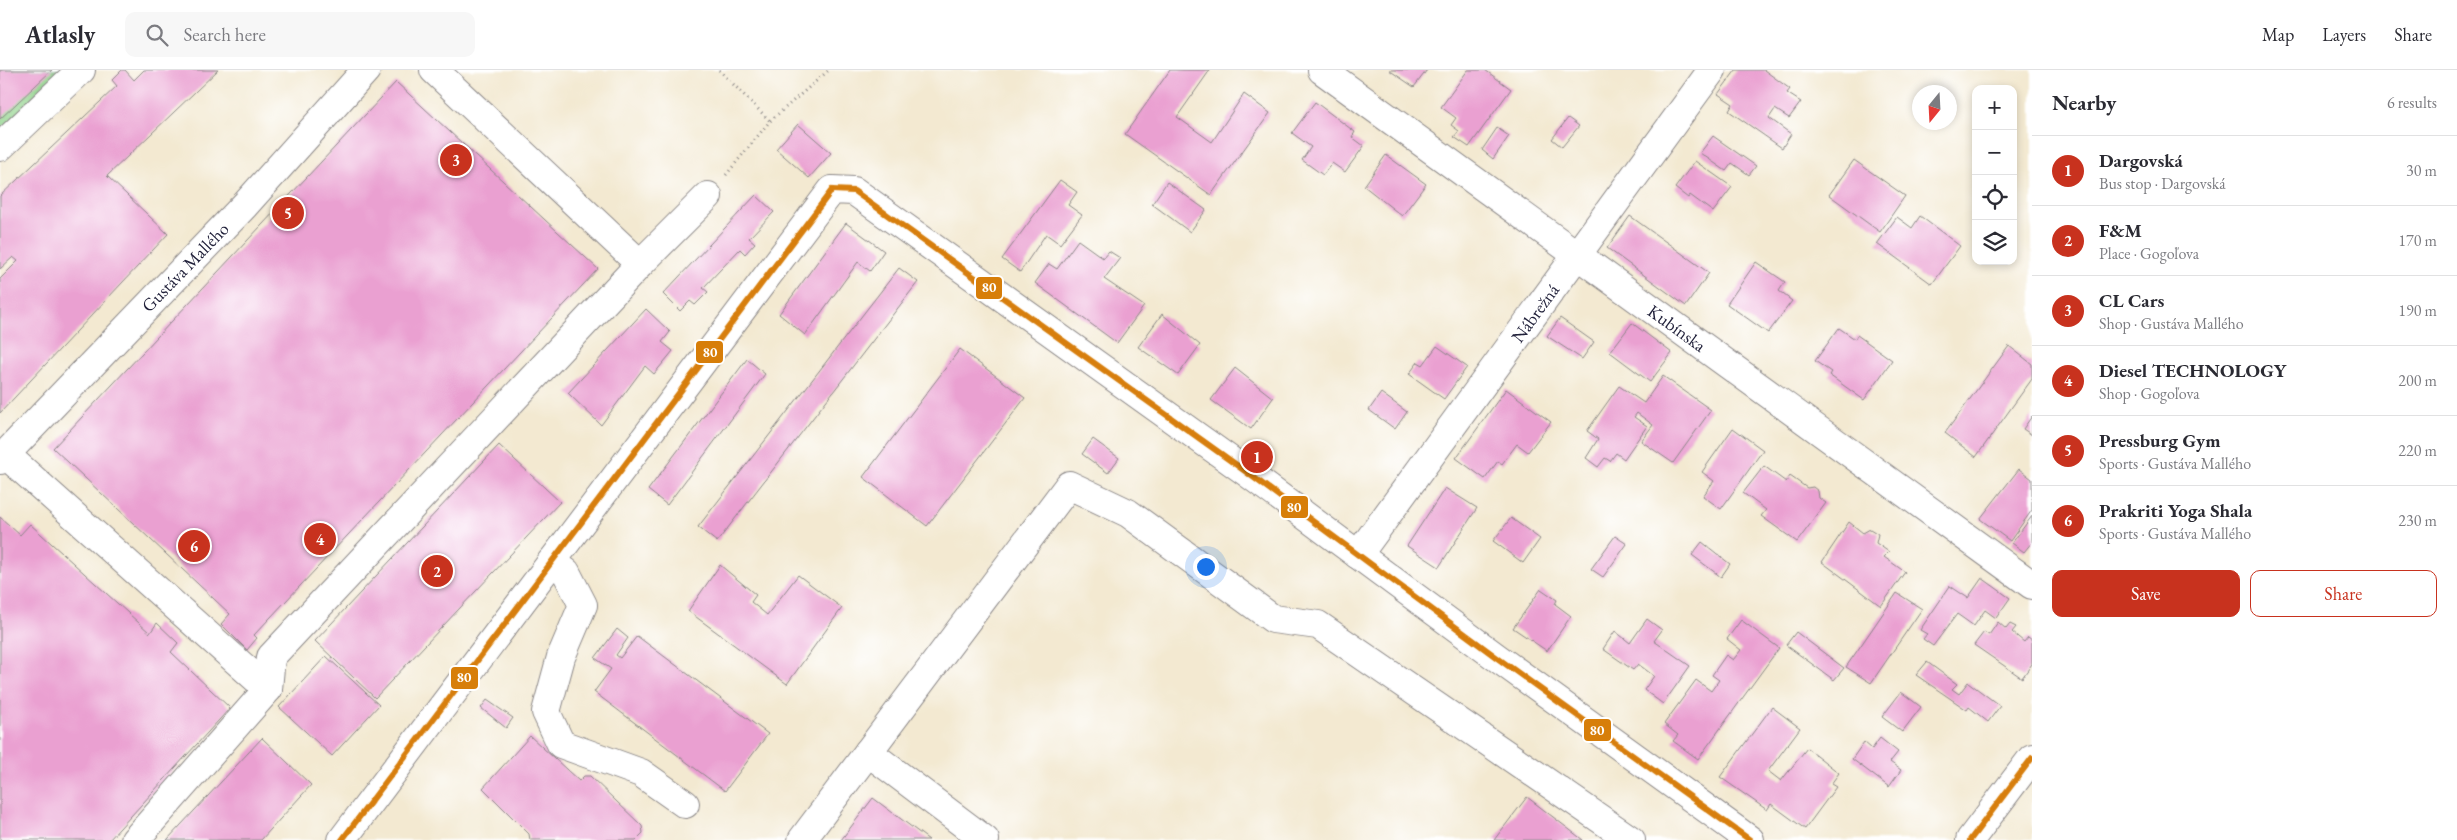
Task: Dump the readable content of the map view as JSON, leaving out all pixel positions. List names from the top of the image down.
{
  "streets": {
    "street": ["Gustáva Mallého", "Nábrežná", "Kubínska"]
  },
  "crossings": [
    ["Nábrežná", "Kubínska"]
  ],
  "lines": ["transit line 80"],
  "north": "bottom",
  "page": {
    "header": "Atlasly",
    "search": "Search here",
    "nav": ["Map", "Layers", "Share"],
    "heading": ["Nearby", "6 results"],
    "map_buttons": ["+", "−"],
    "list": [
      {
        "mark": "1",
        "name": "Dargovská",
        "note": "Bus stop · Dargovská",
        "value": "30 m"
      },
      {
        "mark": "2",
        "name": "F&M",
        "note": "Place · Gogoľova",
        "value": "170 m"
      },
      {
        "mark": "3",
        "name": "CL Cars",
        "note": "Shop · Gustáva Mallého",
        "value": "190 m"
      },
      {
        "mark": "4",
        "name": "Diesel TECHNOLOGY",
        "note": "Shop · Gogoľova",
        "value": "200 m"
      },
      {
        "mark": "5",
        "name": "Pressburg Gym",
        "note": "Sports · Gustáva Mallého",
        "value": "220 m"
      },
      {
        "mark": "6",
        "name": "Prakriti Yoga Shala",
        "note": "Sports · Gustáva Mallého",
        "value": "230 m"
      }
    ],
    "pins": [
      "3",
      "5",
      "1",
      "4",
      "6",
      "2"
    ],
    "buttons": ["Save", "Share"]
  }
}
